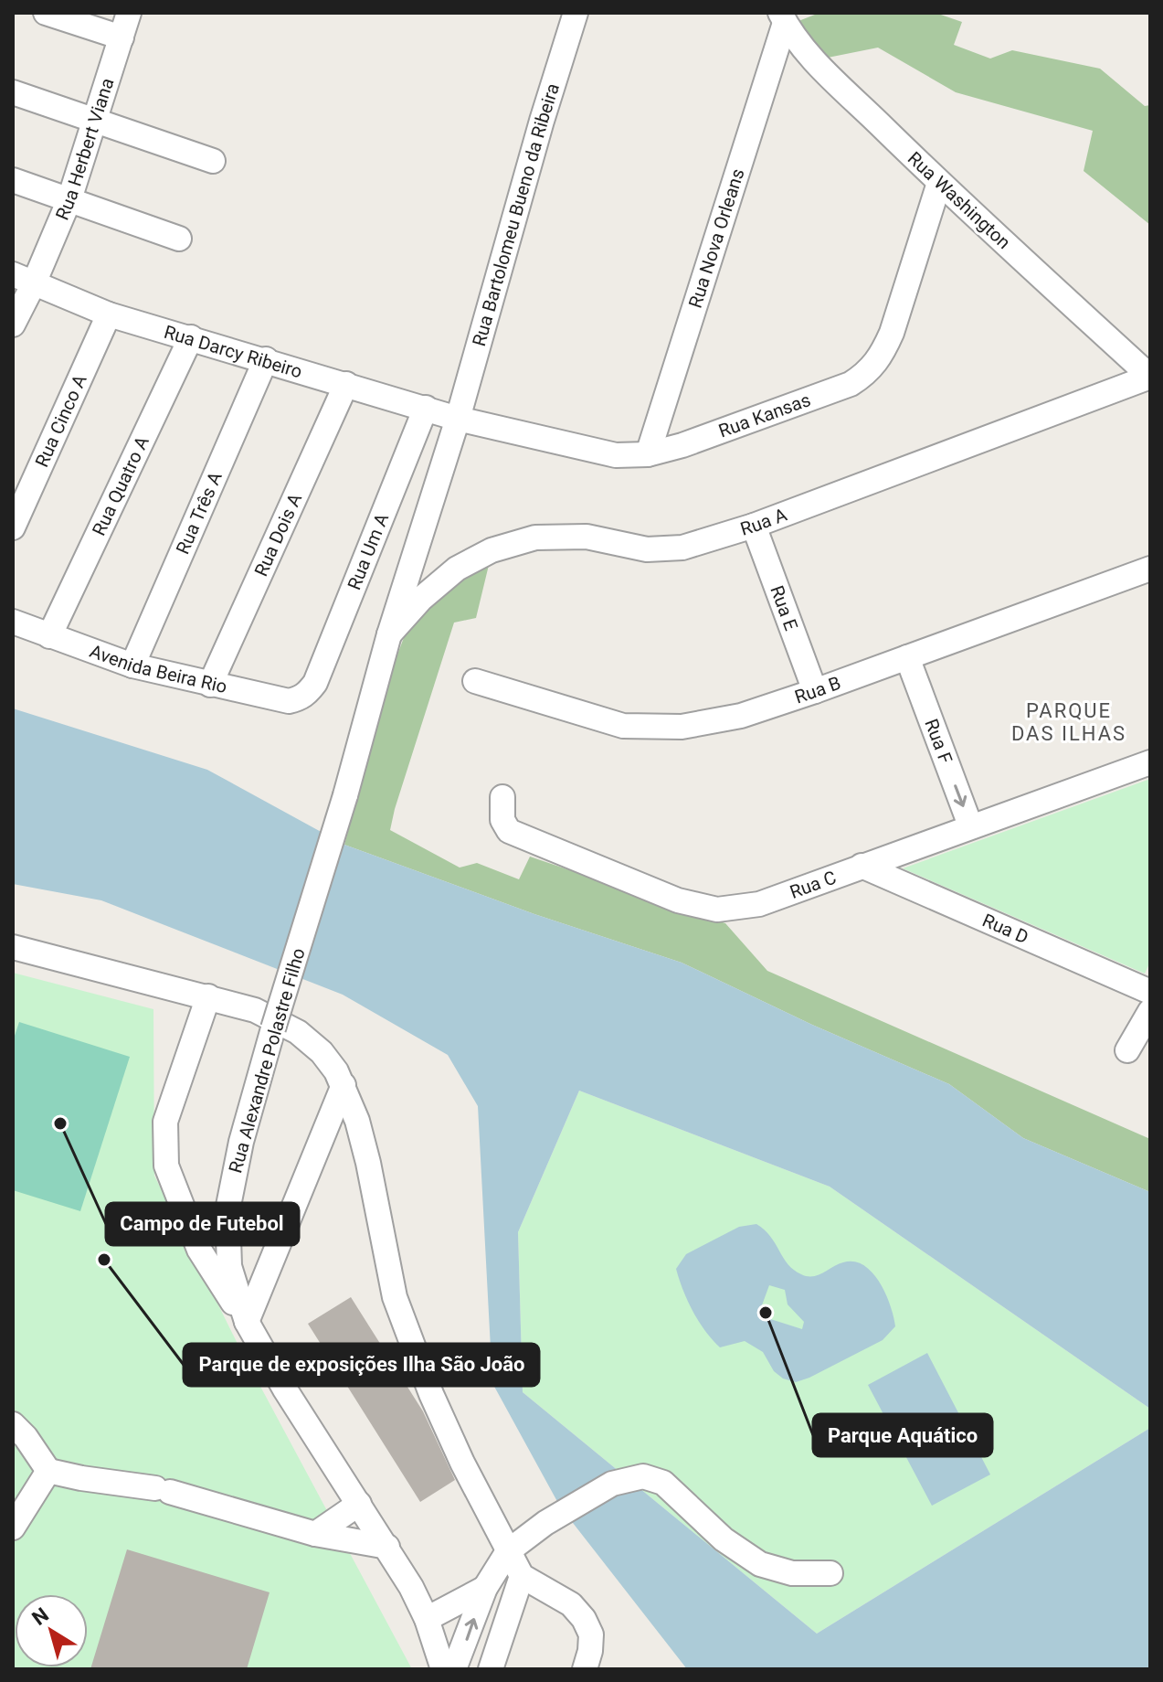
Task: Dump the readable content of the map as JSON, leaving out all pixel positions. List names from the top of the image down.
{
  "streets": {
    "street": [
      "Rua Herbert Viana",
      "Rua Washington",
      "Rua Bartolomeu Bueno da Ribeira",
      "Rua Nova Orleans",
      "Rua Darcy Ribeiro",
      "Rua Kansas",
      "Rua Cinco A",
      "Rua Quatro A",
      "Rua Três A",
      "Rua A",
      "Rua Dois A",
      "Rua Um A",
      "Rua E",
      "Avenida Beira Rio",
      "Rua B",
      "Rua F",
      "Rua C",
      "Rua D",
      "Rua Alexandre Polastre Filho"
    ]
  },
  "crossings": [
    ["Rua Herbert Viana", "Rua Darcy Ribeiro"],
    ["Rua Washington", "Rua Nova Orleans"],
    ["Rua Washington", "Rua Kansas"],
    ["Rua Washington", "Rua A"],
    ["Rua Bartolomeu Bueno da Ribeira", "Rua Darcy Ribeiro"],
    ["Rua Bartolomeu Bueno da Ribeira", "Rua Kansas"],
    ["Rua Bartolomeu Bueno da Ribeira", "Rua Alexandre Polastre Filho"],
    ["Rua Nova Orleans", "Rua Kansas"],
    ["Rua Darcy Ribeiro", "Rua Kansas"],
    ["Rua Darcy Ribeiro", "Rua Cinco A"],
    ["Rua Darcy Ribeiro", "Rua Quatro A"],
    ["Rua Darcy Ribeiro", "Rua Três A"],
    ["Rua Darcy Ribeiro", "Rua Dois A"],
    ["Rua Darcy Ribeiro", "Rua Um A"],
    ["Rua Darcy Ribeiro", "Rua Alexandre Polastre Filho"],
    ["Rua Kansas", "Rua Alexandre Polastre Filho"],
    ["Rua Quatro A", "Avenida Beira Rio"],
    ["Rua Três A", "Avenida Beira Rio"],
    ["Rua A", "Rua E"],
    ["Rua A", "Rua Alexandre Polastre Filho"],
    ["Rua Dois A", "Avenida Beira Rio"],
    ["Rua Um A", "Avenida Beira Rio"],
    ["Rua E", "Rua B"],
    ["Rua B", "Rua F"],
    ["Rua F", "Rua C"],
    ["Rua C", "Rua D"]
  ],
  "one_way": ["Rua F"],
  "districts": ["PARQUE DAS ILHAS"],
  "places": ["Campo de Futebol", "Parque de exposições Ilha São João", "Parque Aquático"],
  "north": "top left"
}
